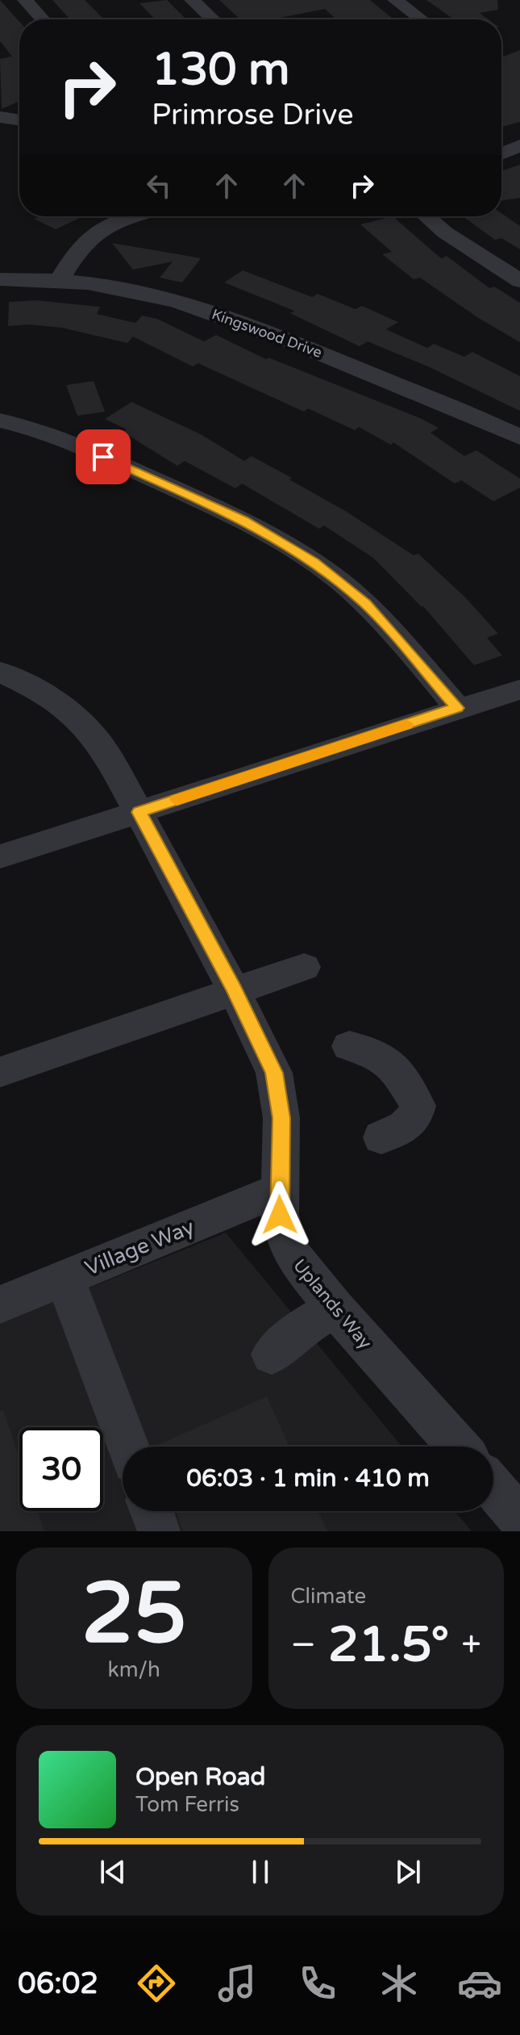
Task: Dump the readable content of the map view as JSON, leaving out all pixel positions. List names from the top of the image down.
{
  "streets": {
    "street": ["Kingswood Drive", "Village Way", "Uplands Way"]
  },
  "crossings": [
    ["Village Way", "Uplands Way"]
  ],
  "page": {
    "turn": ["130 m", "Primrose Drive"],
    "limit": "30",
    "trip": "06:03 · 1 min · 410 m",
    "tile": [
      ["25", "km/h"],
      "Climate"
    ],
    "heat": ["−", "21.5°", "+"],
    "song": ["Open Road", "Tom Ferris"],
    "tabs": "06:02"
  }
}
